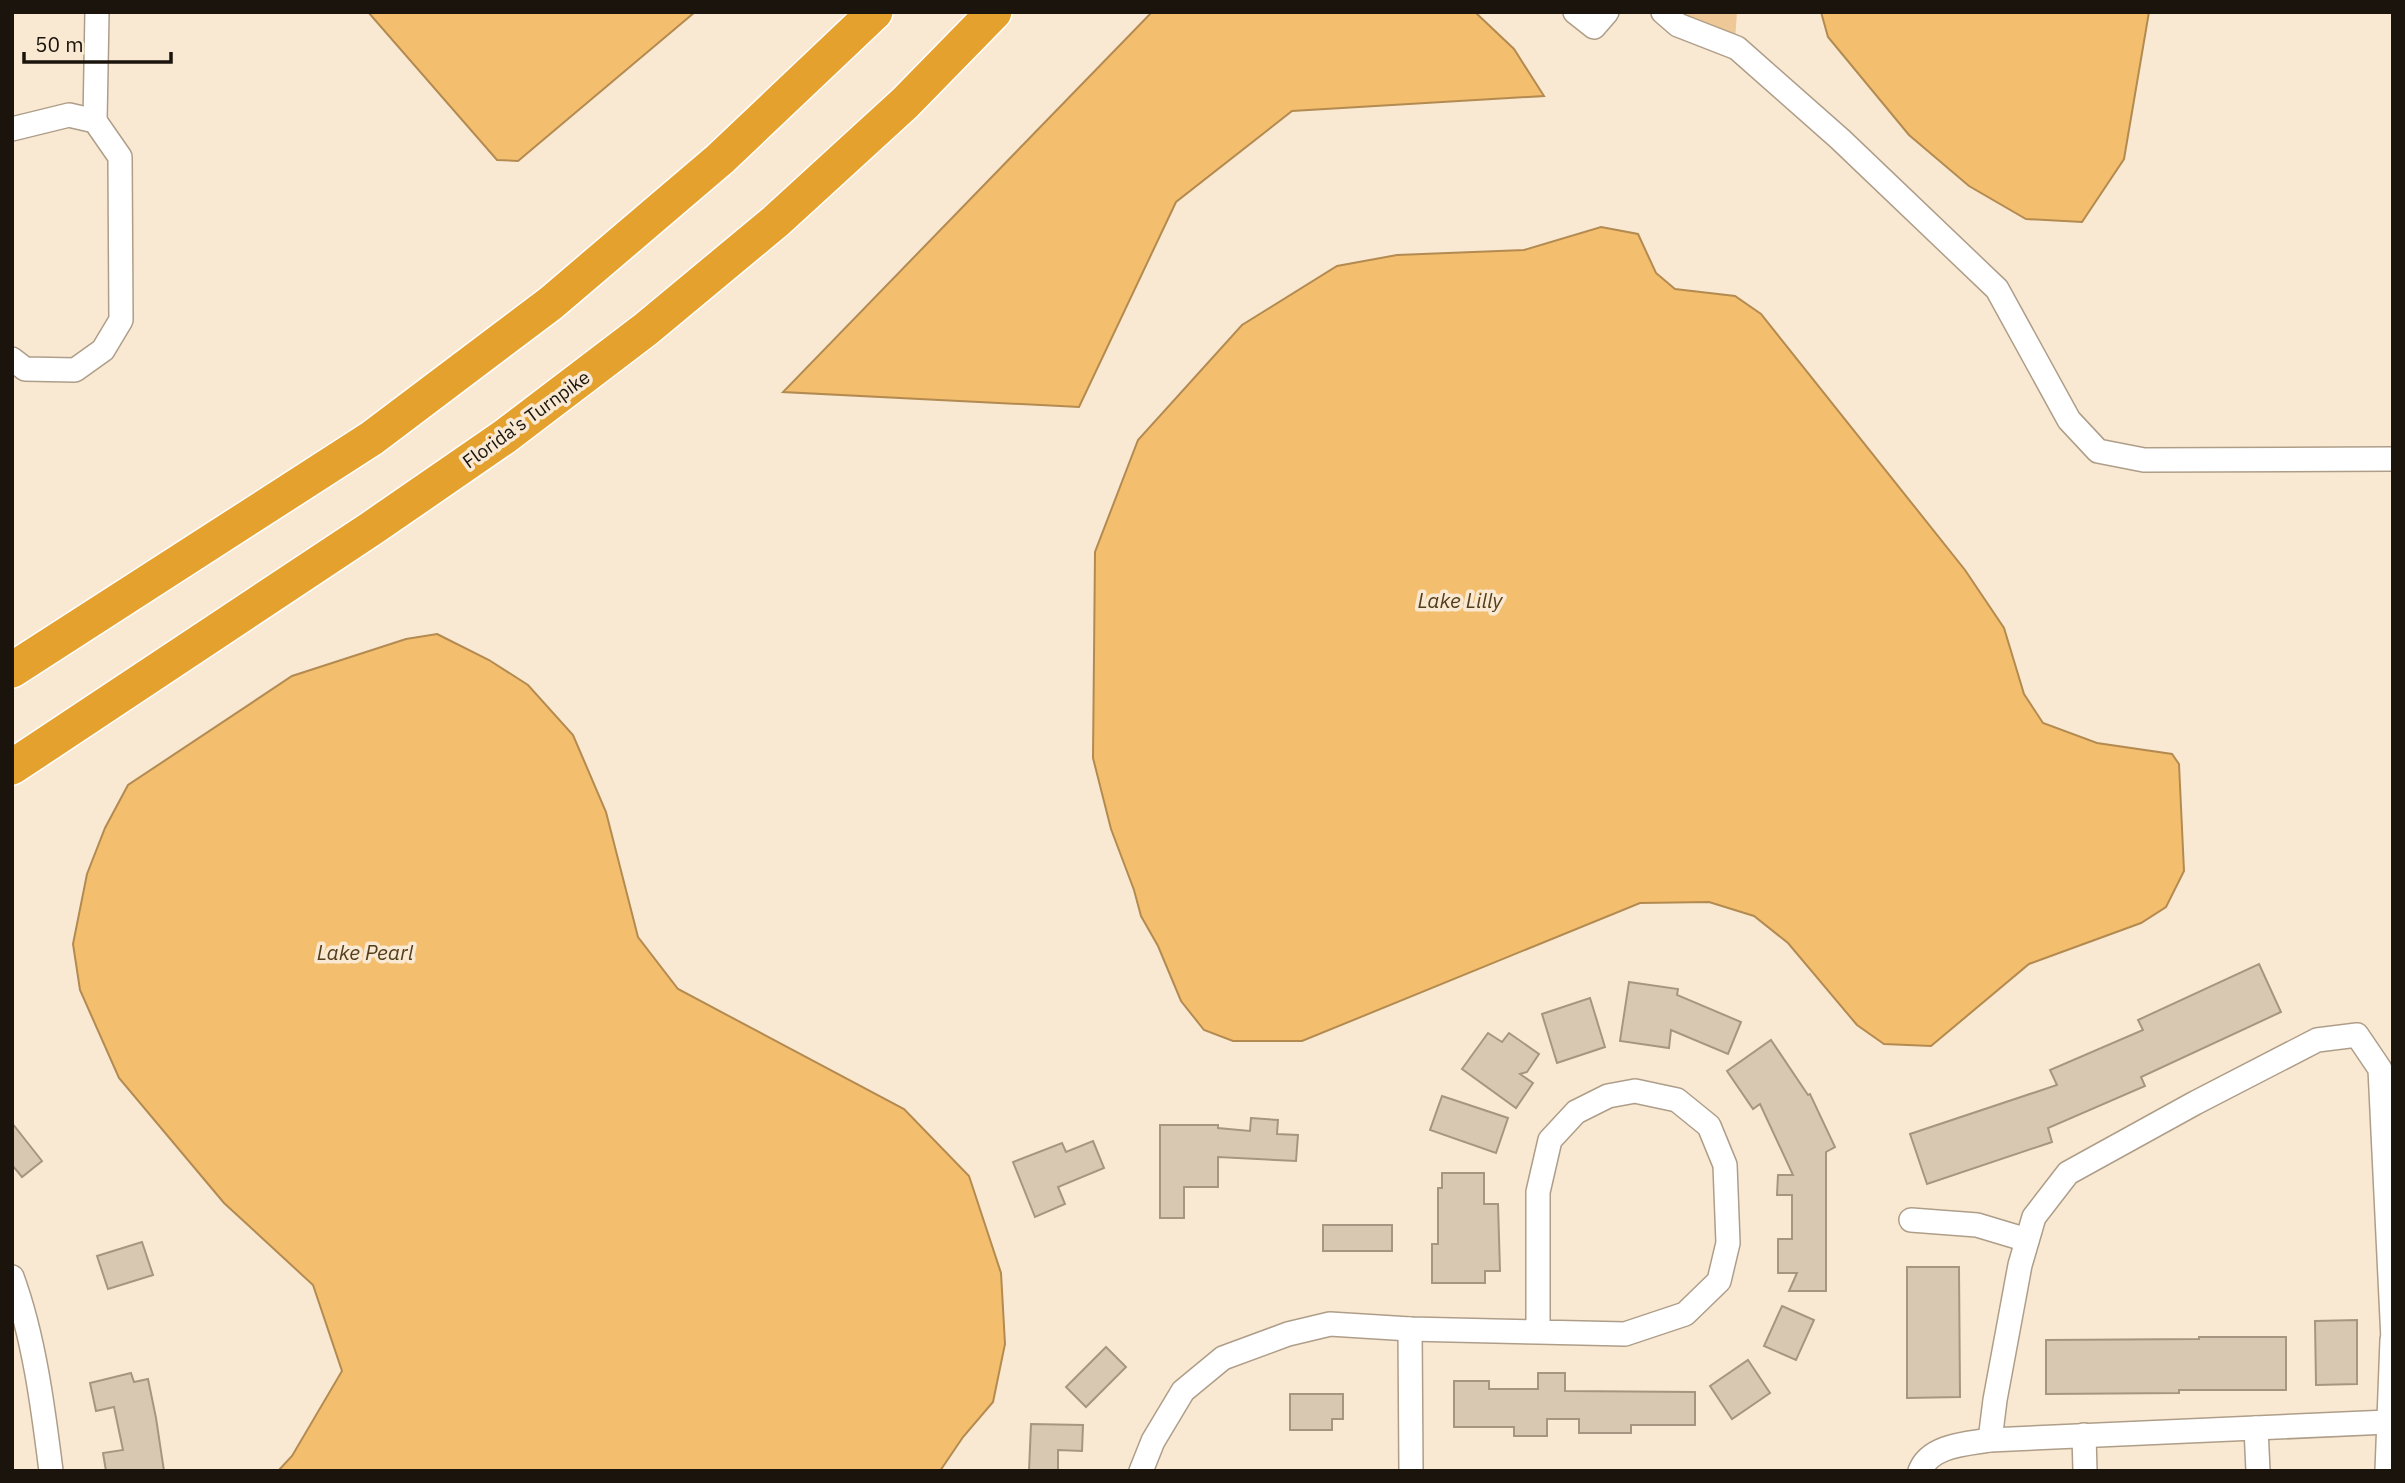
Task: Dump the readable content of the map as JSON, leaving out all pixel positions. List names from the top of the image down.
{
  "streets": {
    "highway": ["Florida's Turnpike"]
  },
  "water": ["Lake Lilly", "Lake Pearl"],
  "scale_bar": "50 m"
}
